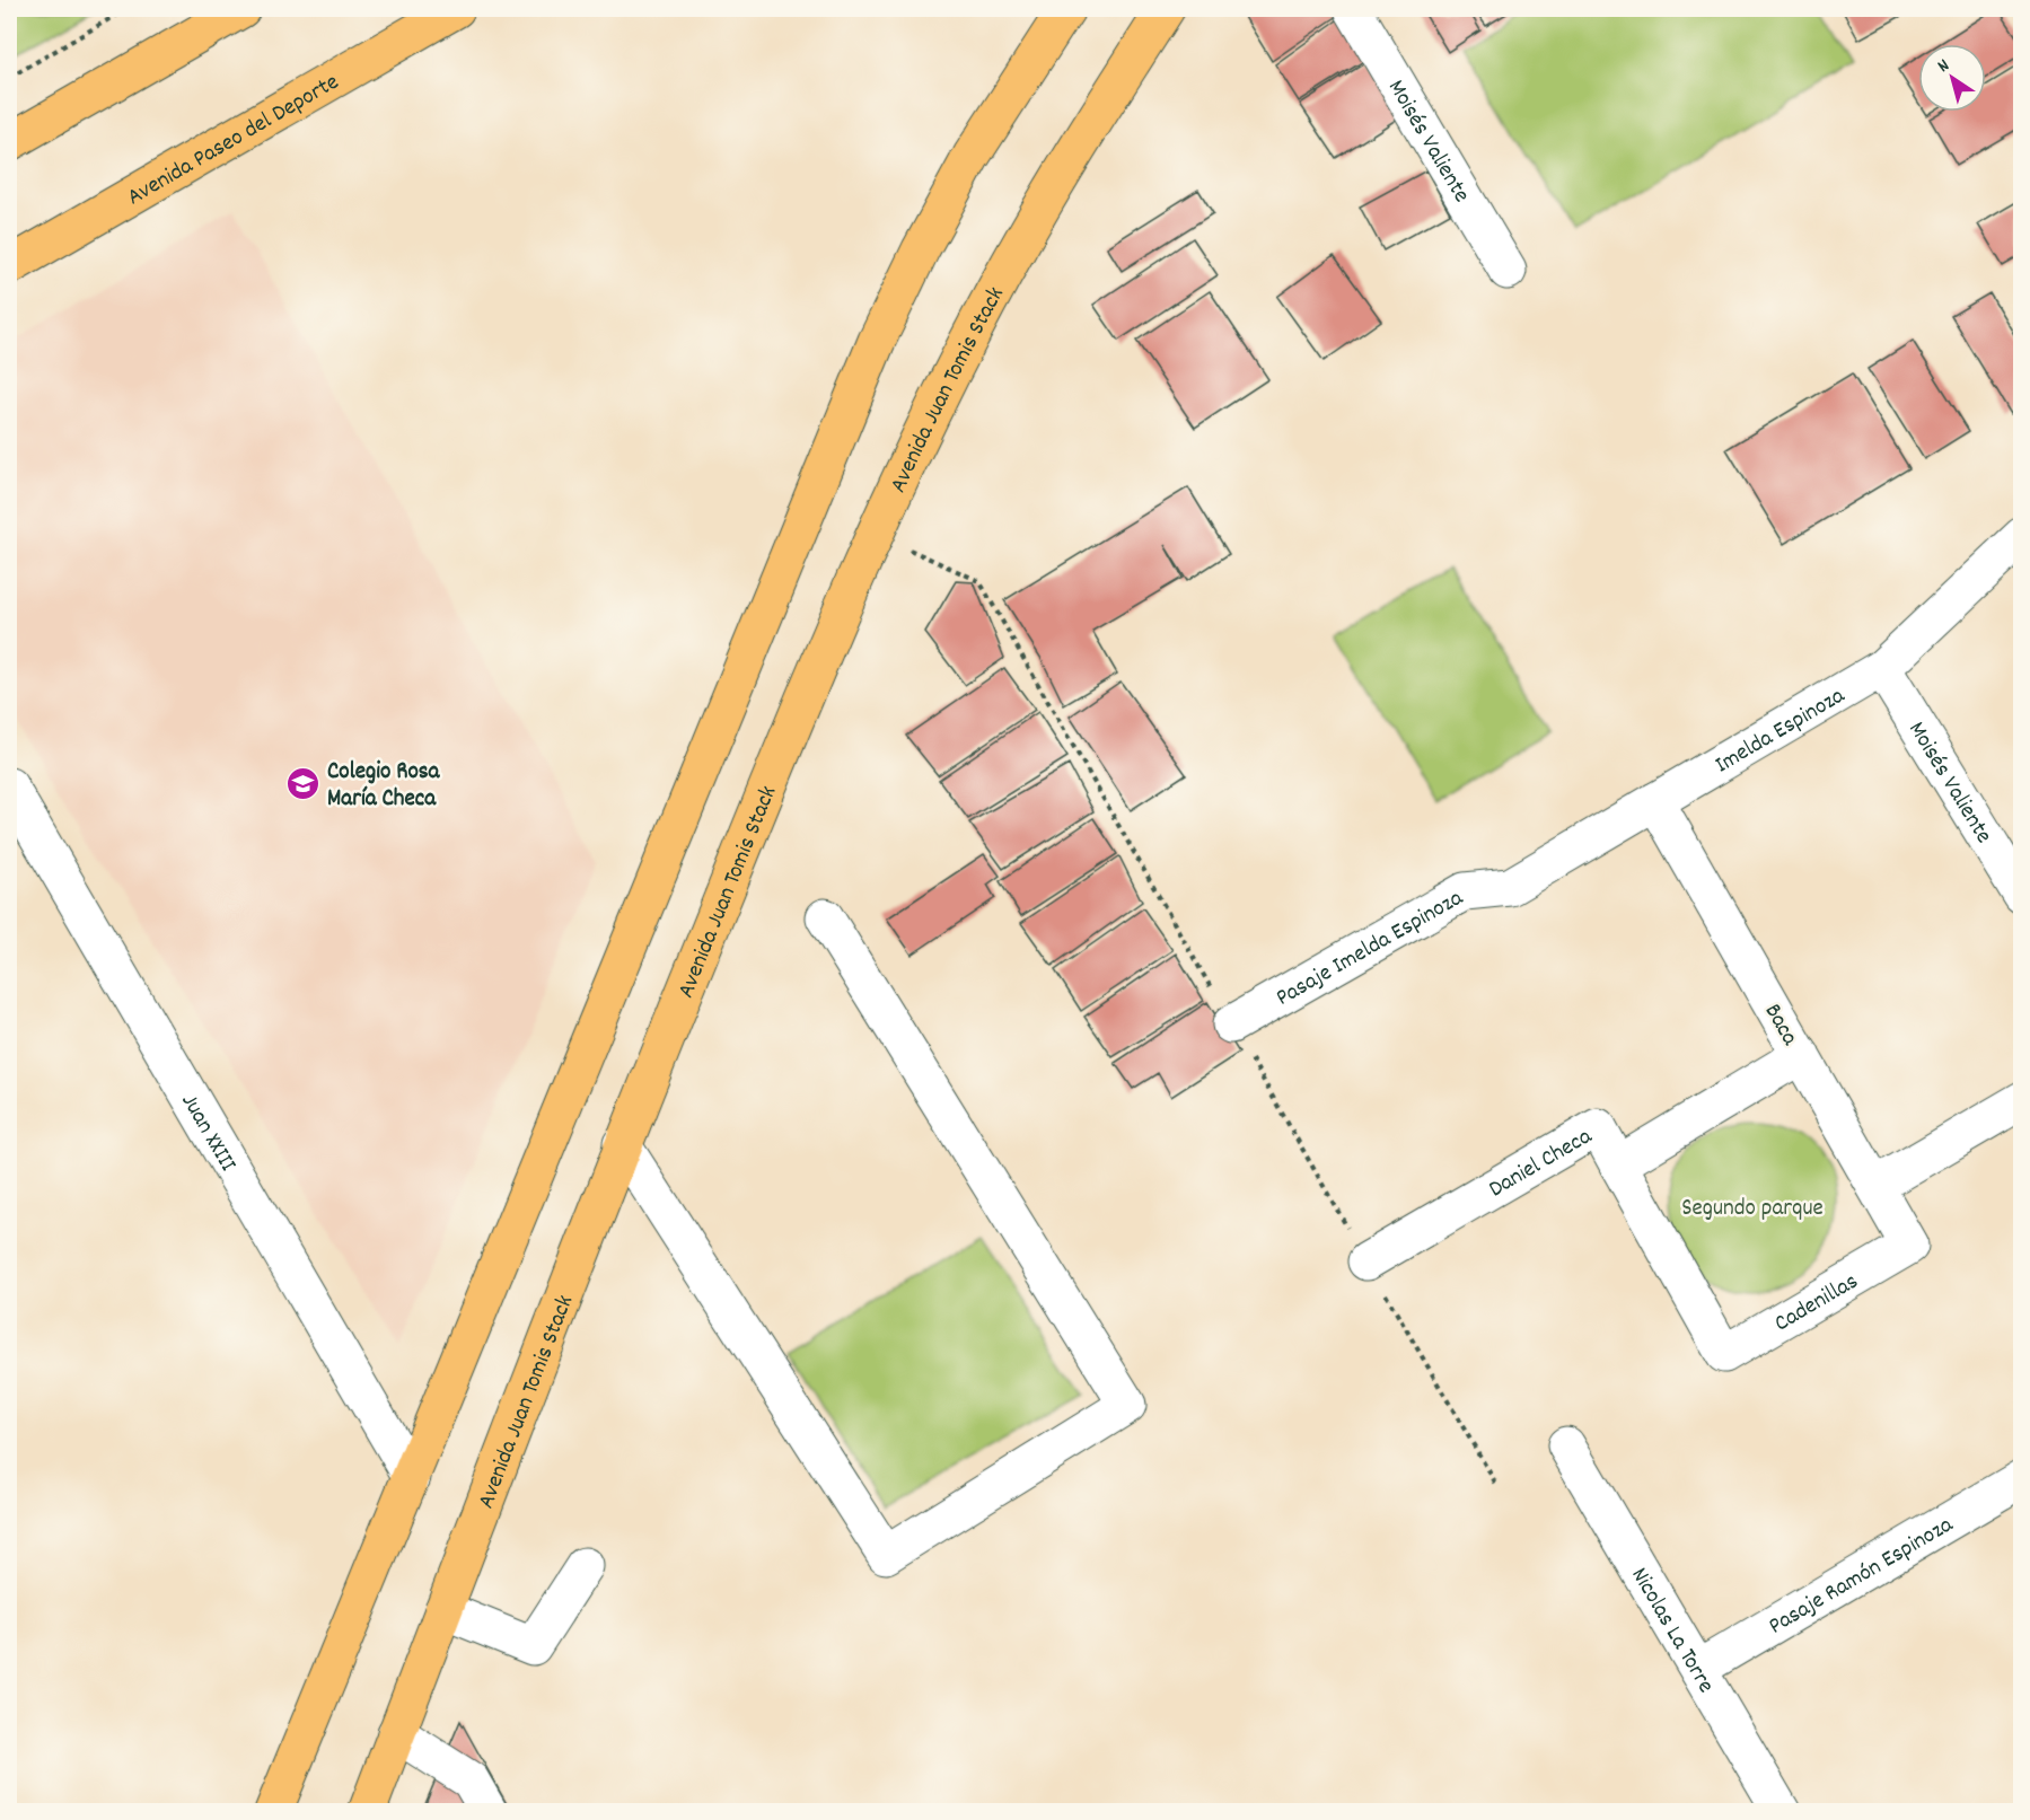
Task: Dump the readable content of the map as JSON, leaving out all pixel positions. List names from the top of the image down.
{
  "streets": {
    "main road": ["Avenida Paseo del Deporte", "Avenida Juan Tomis Stack"],
    "street": [
      "Moisés Valiente",
      "Imelda Espinoza",
      "Pasaje Imelda Espinoza",
      "Baca",
      "Juan XXIII",
      "Daniel Checa",
      "Cadenillas",
      "Pasaje Ramón Espinoza",
      "Nicolas La Torre"
    ]
  },
  "crossings": [
    ["Moisés Valiente", "Imelda Espinoza"],
    ["Imelda Espinoza", "Pasaje Imelda Espinoza"],
    ["Imelda Espinoza", "Baca"],
    ["Baca", "Daniel Checa"],
    ["Baca", "Cadenillas"],
    ["Daniel Checa", "Cadenillas"],
    ["Pasaje Ramón Espinoza", "Nicolas La Torre"]
  ],
  "parks": ["Segundo parque"],
  "places": {
    "school or university": ["Colegio Rosa María Checa"]
  },
  "north": "top left"
}
